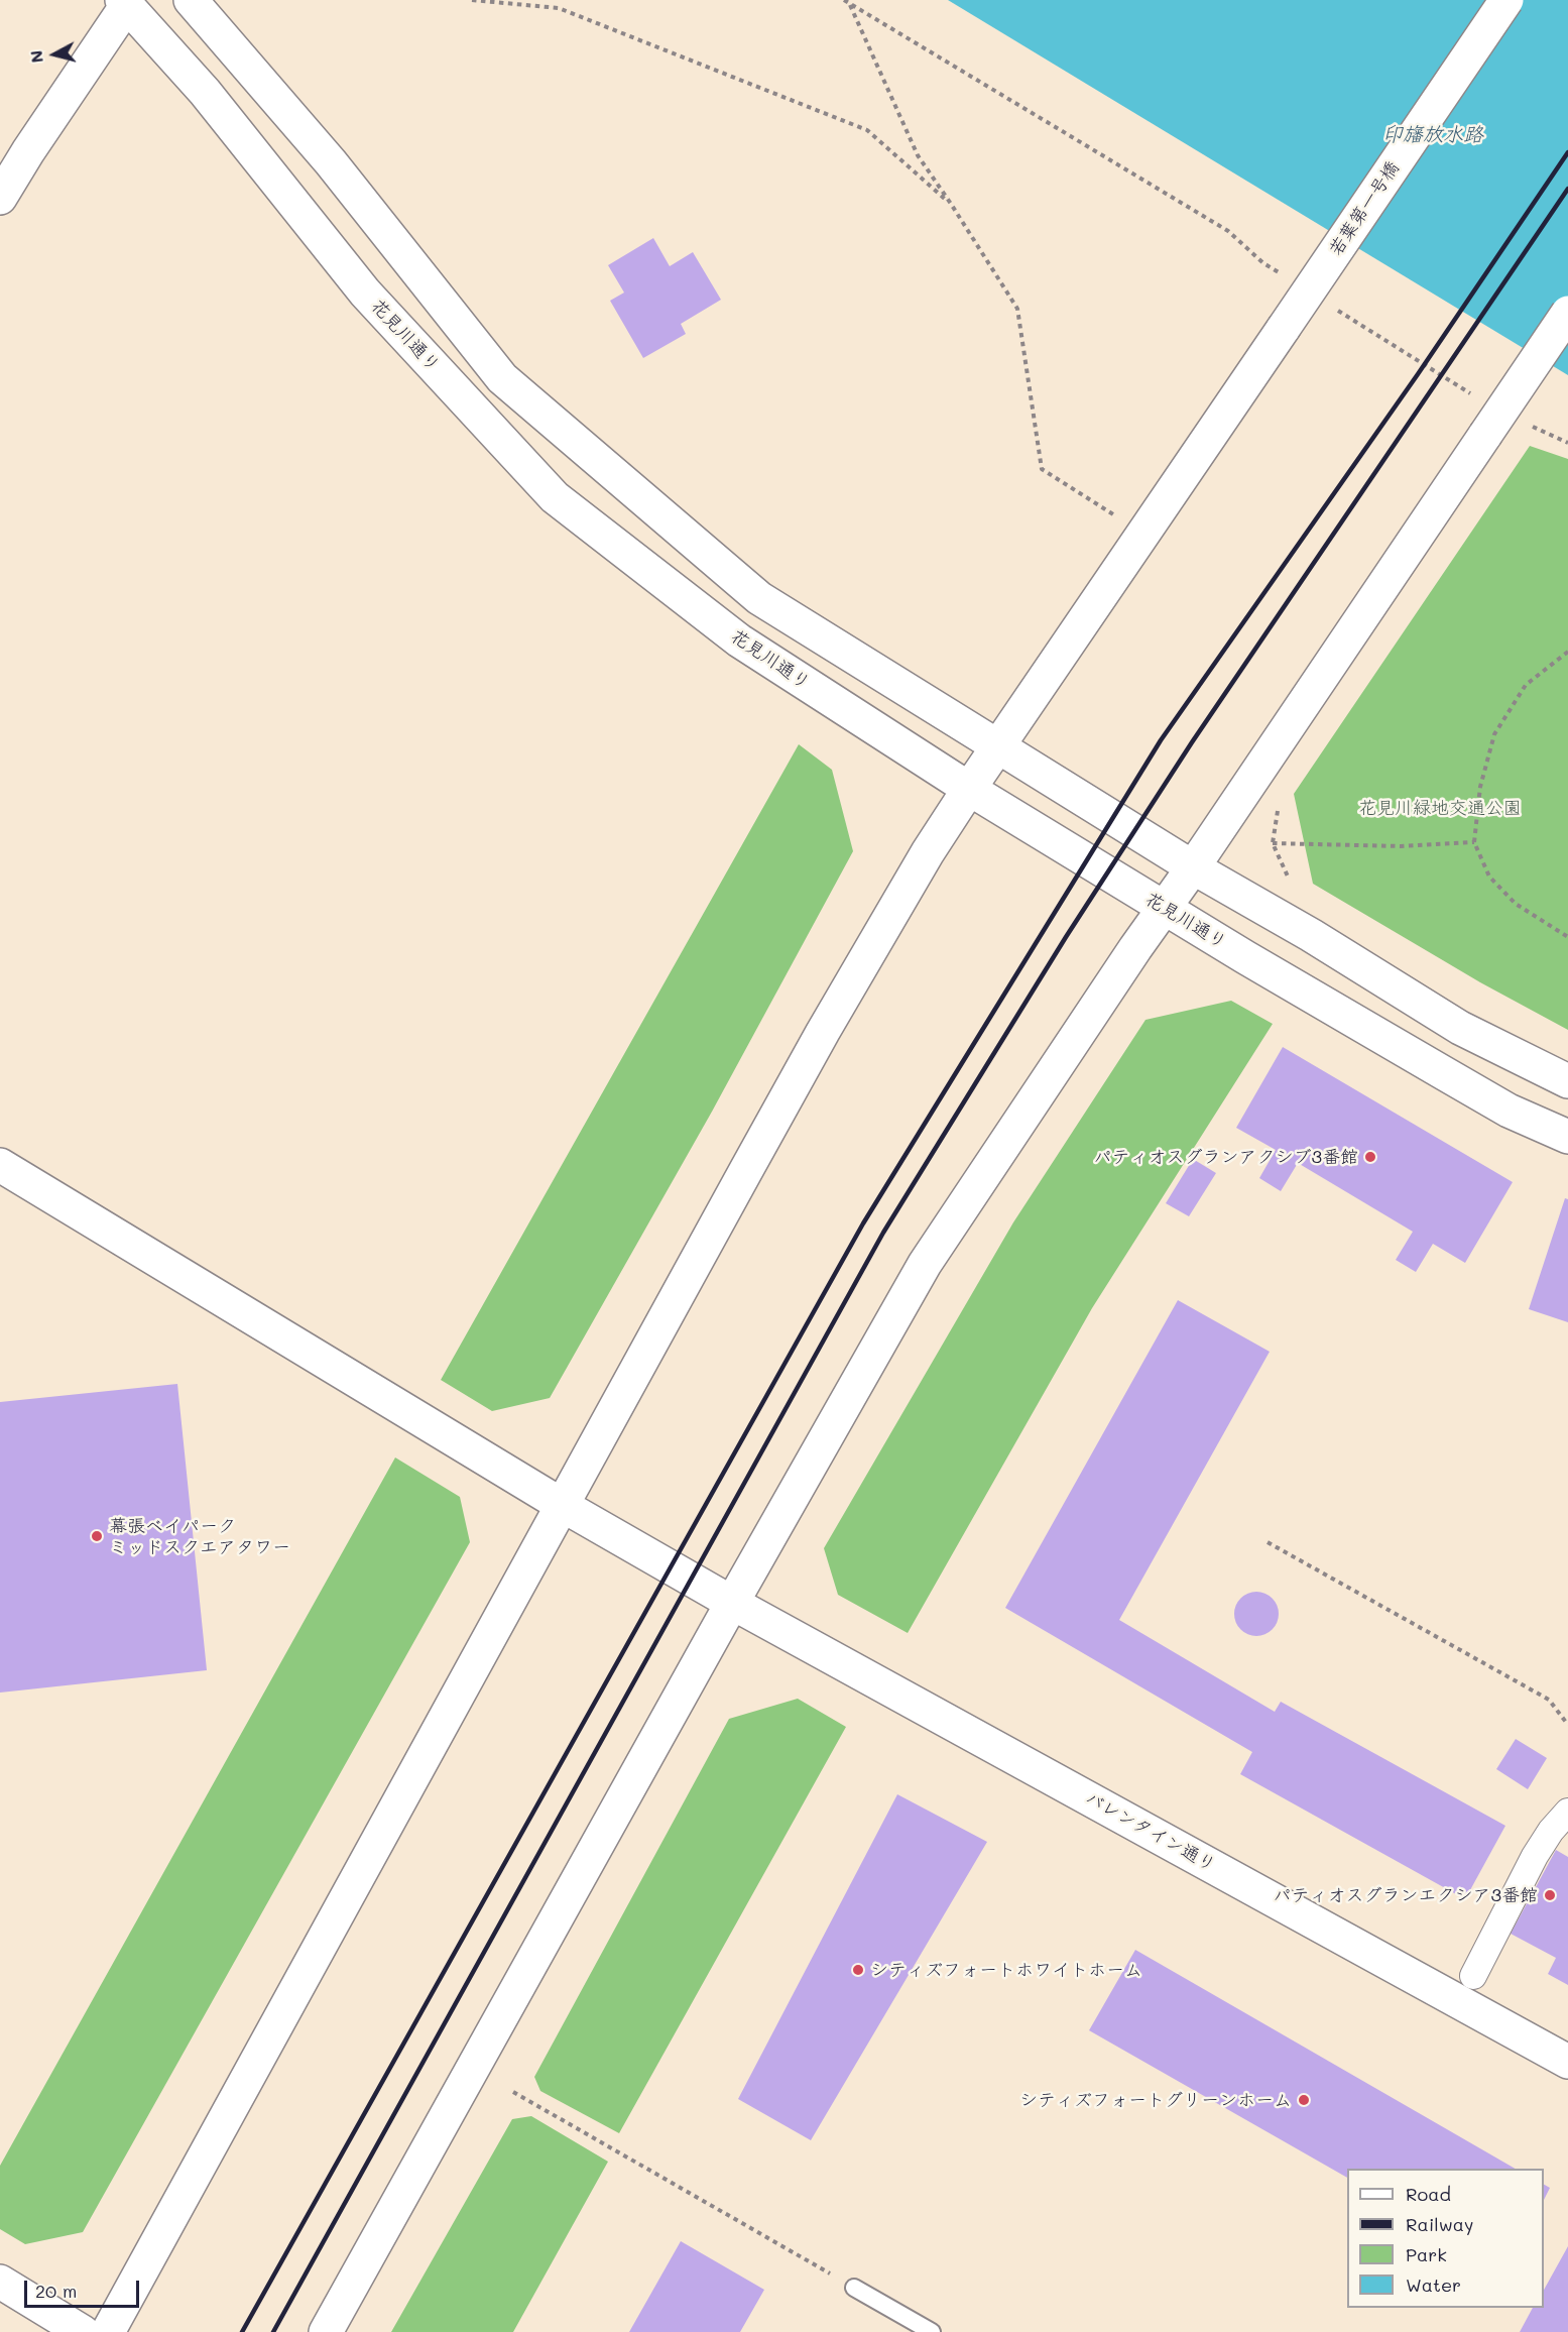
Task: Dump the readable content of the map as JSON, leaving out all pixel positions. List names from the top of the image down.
{
  "streets": {
    "street": ["若葉第一号橋", "花見川通り", "バレンタイン通り"]
  },
  "crossings": [
    ["若葉第一号橋", "花見川通り"],
    ["若葉第一号橋", "バレンタイン通り"]
  ],
  "water": ["印旛放水路"],
  "parks": ["花見川緑地交通公園"],
  "places": [
    "パティオスグランアクシブ3番館",
    "幕張ベイパーク ミッドスクエアタワー",
    "パティオスグランエクシア3番館",
    "シティズフォートホワイトホーム",
    "シティズフォートグリーンホーム"
  ],
  "legend": [
    "Road",
    "Railway",
    "Park",
    "Water"
  ],
  "scale_bar": "20 m",
  "north": "left"
}
